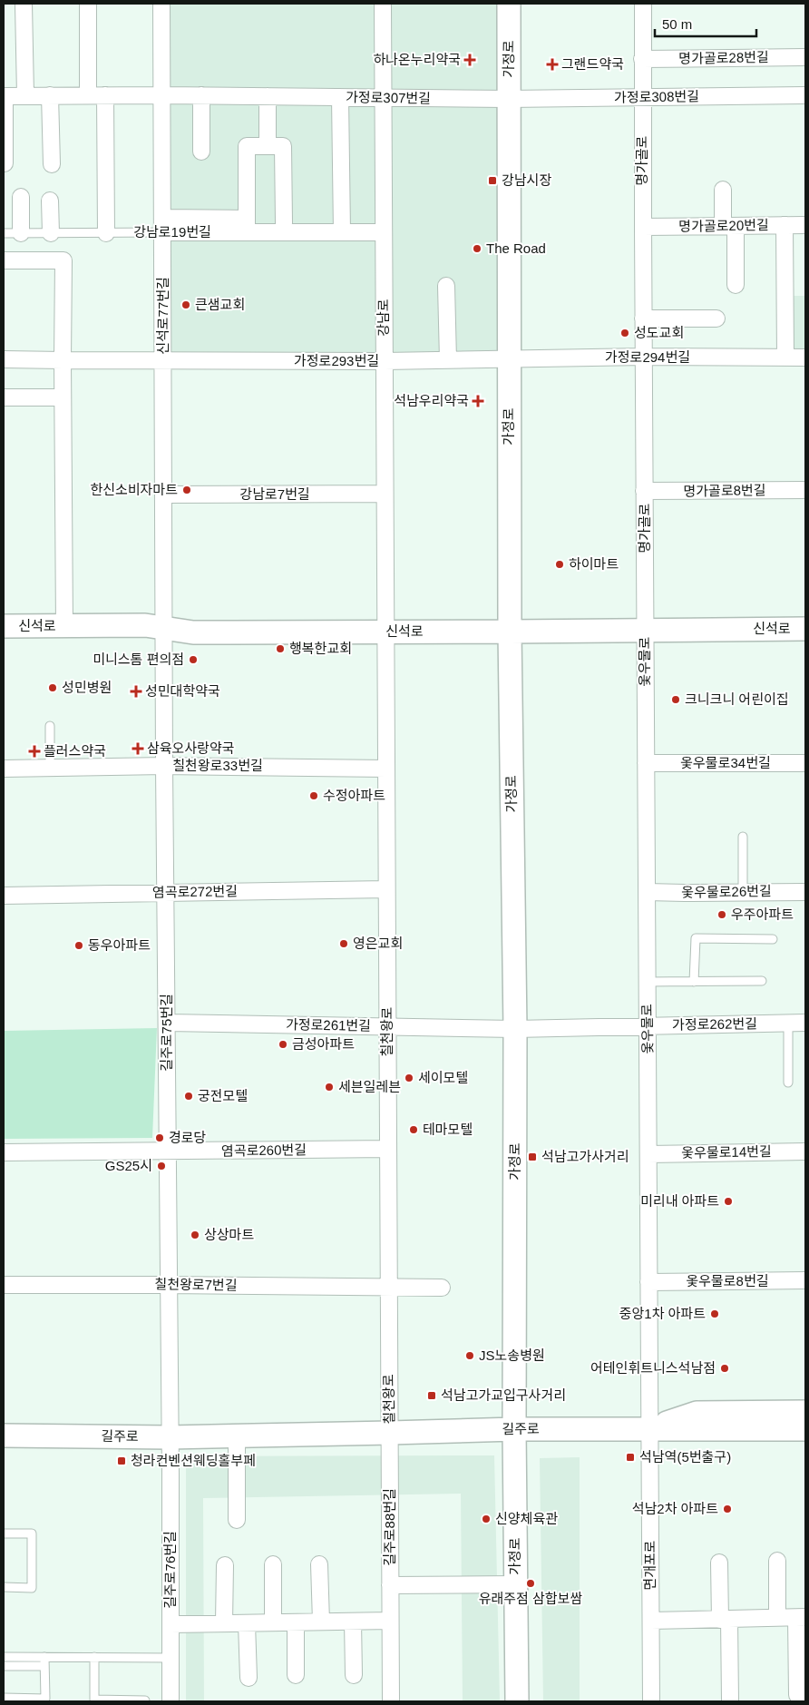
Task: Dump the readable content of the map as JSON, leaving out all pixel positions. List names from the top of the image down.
{
  "streets": {
    "street": [
      "명가골로28번길",
      "가정로",
      "가정로308번길",
      "가정로307번길",
      "명가골로",
      "명가골로20번길",
      "강남로19번길",
      "신석로77번길",
      "강남로",
      "가정로294번길",
      "가정로293번길",
      "명가골로8번길",
      "강남로7번길",
      "신석로",
      "옻우물로",
      "옻우물로34번길",
      "칠천왕로33번길",
      "염곡로272번길",
      "옻우물로26번길",
      "가정로262번길",
      "가정로261번길",
      "칠천왕로",
      "길주로75번길",
      "염곡로260번길",
      "옻우물로14번길",
      "옻우물로8번길",
      "칠천왕로7번길",
      "길주로",
      "길주로88번길",
      "면개포로",
      "길주로76번길"
    ]
  },
  "crossings": [
    ["명가골로28번길", "명가골로"],
    ["가정로", "가정로308번길"],
    ["가정로", "가정로307번길"],
    ["가정로", "가정로294번길"],
    ["가정로", "가정로293번길"],
    ["가정로", "신석로"],
    ["가정로", "가정로262번길"],
    ["가정로", "가정로261번길"],
    ["가정로", "길주로"],
    ["가정로", "길주로88번길"],
    ["가정로308번길", "가정로307번길"],
    ["가정로308번길", "명가골로"],
    ["가정로307번길", "신석로77번길"],
    ["가정로307번길", "강남로"],
    ["명가골로", "명가골로20번길"],
    ["명가골로", "가정로294번길"],
    ["명가골로", "명가골로8번길"],
    ["명가골로", "신석로"],
    ["명가골로", "옻우물로"],
    ["강남로19번길", "신석로77번길"],
    ["강남로19번길", "강남로"],
    ["신석로77번길", "가정로293번길"],
    ["신석로77번길", "강남로7번길"],
    ["신석로77번길", "신석로"],
    ["신석로77번길", "길주로75번길"],
    ["강남로", "가정로293번길"],
    ["강남로", "강남로7번길"],
    ["강남로", "신석로"],
    ["강남로", "칠천왕로"],
    ["가정로294번길", "가정로293번길"],
    ["신석로", "옻우물로"],
    ["신석로", "칠천왕로"],
    ["신석로", "길주로75번길"],
    ["옻우물로", "옻우물로34번길"],
    ["옻우물로", "옻우물로26번길"],
    ["옻우물로", "가정로262번길"],
    ["옻우물로", "옻우물로14번길"],
    ["옻우물로", "옻우물로8번길"],
    ["옻우물로", "길주로"],
    ["옻우물로", "면개포로"],
    ["칠천왕로33번길", "칠천왕로"],
    ["칠천왕로33번길", "길주로75번길"],
    ["염곡로272번길", "칠천왕로"],
    ["염곡로272번길", "길주로75번길"],
    ["가정로262번길", "가정로261번길"],
    ["가정로261번길", "칠천왕로"],
    ["가정로261번길", "길주로75번길"],
    ["칠천왕로", "염곡로260번길"],
    ["칠천왕로", "칠천왕로7번길"],
    ["칠천왕로", "길주로"],
    ["칠천왕로", "길주로88번길"],
    ["길주로75번길", "염곡로260번길"],
    ["길주로75번길", "칠천왕로7번길"],
    ["길주로75번길", "길주로"],
    ["길주로75번길", "길주로76번길"],
    ["길주로", "길주로88번길"],
    ["길주로", "면개포로"],
    ["길주로", "길주로76번길"]
  ],
  "places": {
    "health": [
      "하나온누리약국",
      "그랜드약국",
      "석남우리약국",
      "성민대학약국",
      "삼육오사랑약국",
      "플러스약국"
    ],
    "transit": [
      "강남시장",
      "석남고가사거리",
      "석남고가교입구사거리",
      "석남역(5번출구)",
      "청라컨벤션웨딩홀부페"
    ],
    "other": [
      "The Road",
      "큰샘교회",
      "성도교회",
      "한신소비자마트",
      "하이마트",
      "행복한교회",
      "미니스톰 편의점",
      "성민병원",
      "크니크니 어린이집",
      "수정아파트",
      "우주아파트",
      "영은교회",
      "동우아파트",
      "금성아파트",
      "세이모텔",
      "세븐일레븐",
      "궁전모텔",
      "테마모텔",
      "경로당",
      "GS25시",
      "미리내 아파트",
      "상상마트",
      "중앙1차 아파트",
      "JS노송병원",
      "어테인휘트니스석남점",
      "석남2차 아파트",
      "신양체육관",
      "유래주점 삼합보쌈"
    ]
  },
  "scale_bar": "50 m"
}
